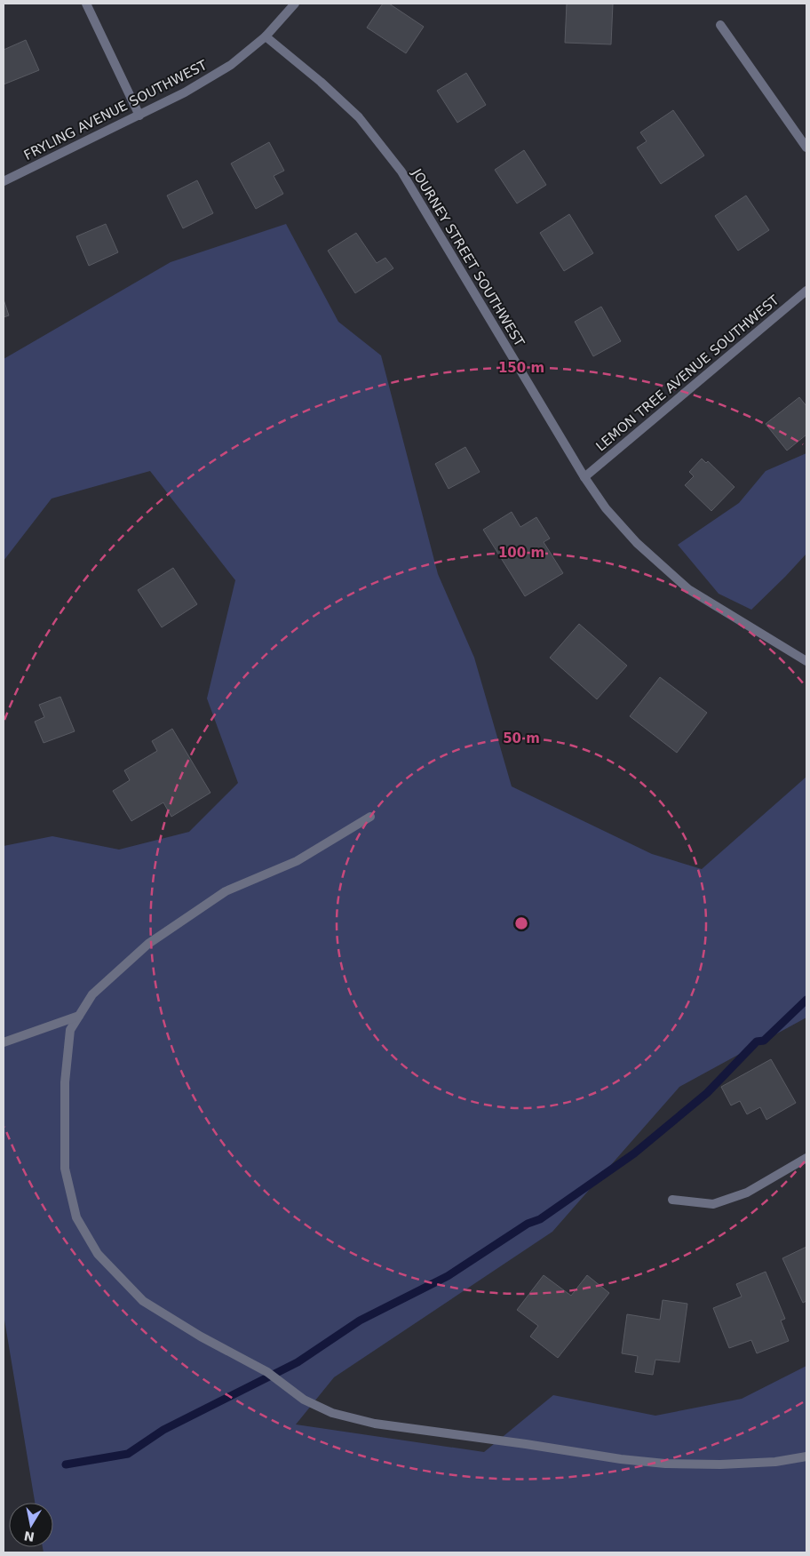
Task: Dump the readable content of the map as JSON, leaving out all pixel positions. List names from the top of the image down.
{
  "streets": {
    "street": ["FRYLING AVENUE SOUTHWEST", "JOURNEY STREET SOUTHWEST", "LEMON TREE AVENUE SOUTHWEST"]
  },
  "crossings": [
    ["FRYLING AVENUE SOUTHWEST", "JOURNEY STREET SOUTHWEST"],
    ["JOURNEY STREET SOUTHWEST", "LEMON TREE AVENUE SOUTHWEST"]
  ],
  "north": "bottom",
  "rings": ["150 m", "100 m", "50 m"]
}
